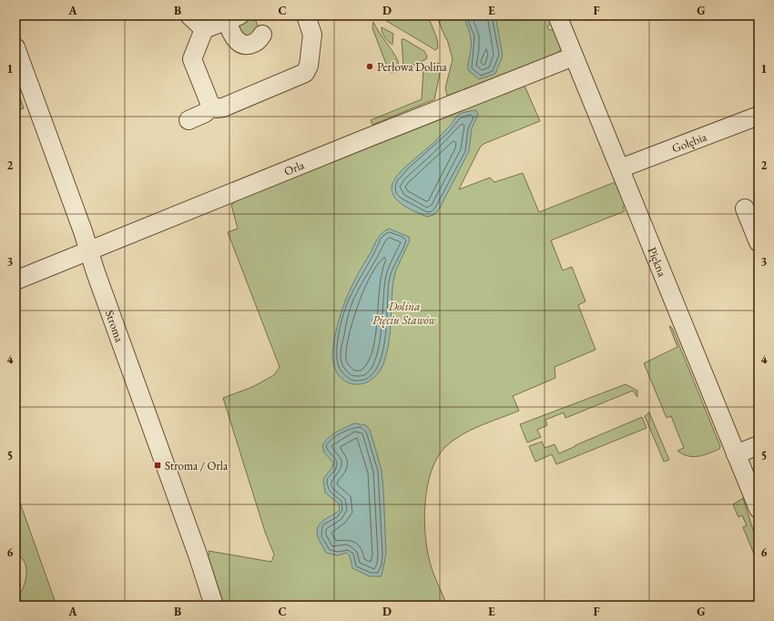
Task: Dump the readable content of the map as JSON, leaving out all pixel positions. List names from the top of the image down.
{
  "streets": {
    "street": [
      "Gołębia",
      "Orla",
      "Piękna",
      "Stroma"
    ]
  },
  "crossings": [
    ["Gołębia", "Piękna"],
    ["Orla", "Piękna"],
    ["Orla", "Stroma"]
  ],
  "parks": ["Dolina Pięciu Stawów"],
  "places": {
    "other": ["Perłowa Dolina"],
    "transit": ["Stroma / Orla"]
  },
  "grid": {
    "columns": [
      "A",
      "B",
      "C",
      "D",
      "E",
      "F",
      "G"
    ],
    "rows": [
      "1",
      "2",
      "3",
      "4",
      "5",
      "6"
    ]
  }
}
